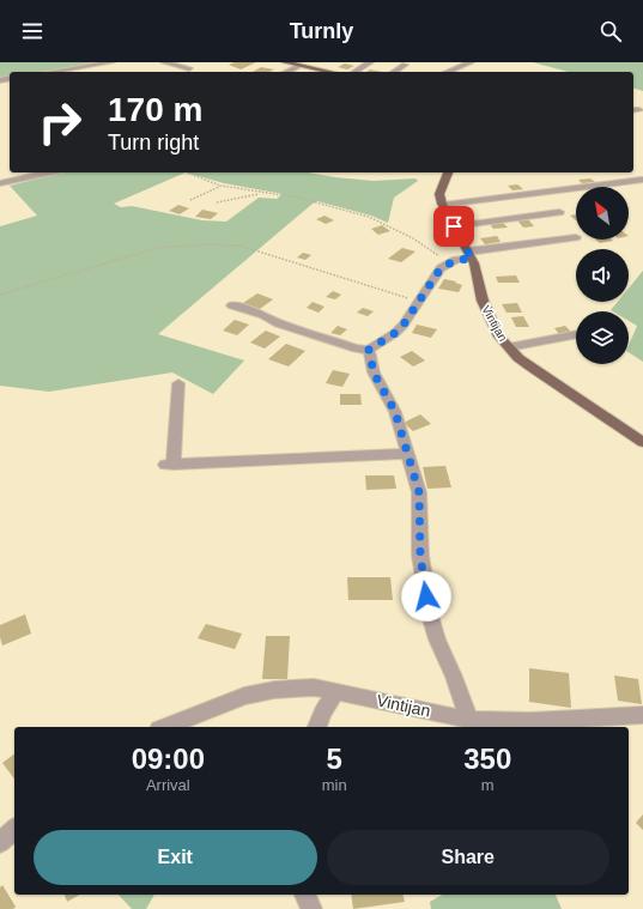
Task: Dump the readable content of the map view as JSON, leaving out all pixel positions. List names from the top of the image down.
{
  "streets": {
    "main road": ["Vintijan"]
  },
  "north": "top left",
  "page": {
    "header": "Turnly",
    "turn": ["170 m", "Turn right"],
    "eta": [
      "09:00",
      "Arrival",
      "5",
      "min",
      "350",
      "m"
    ],
    "buttons": ["Exit", "Share"]
  }
}
